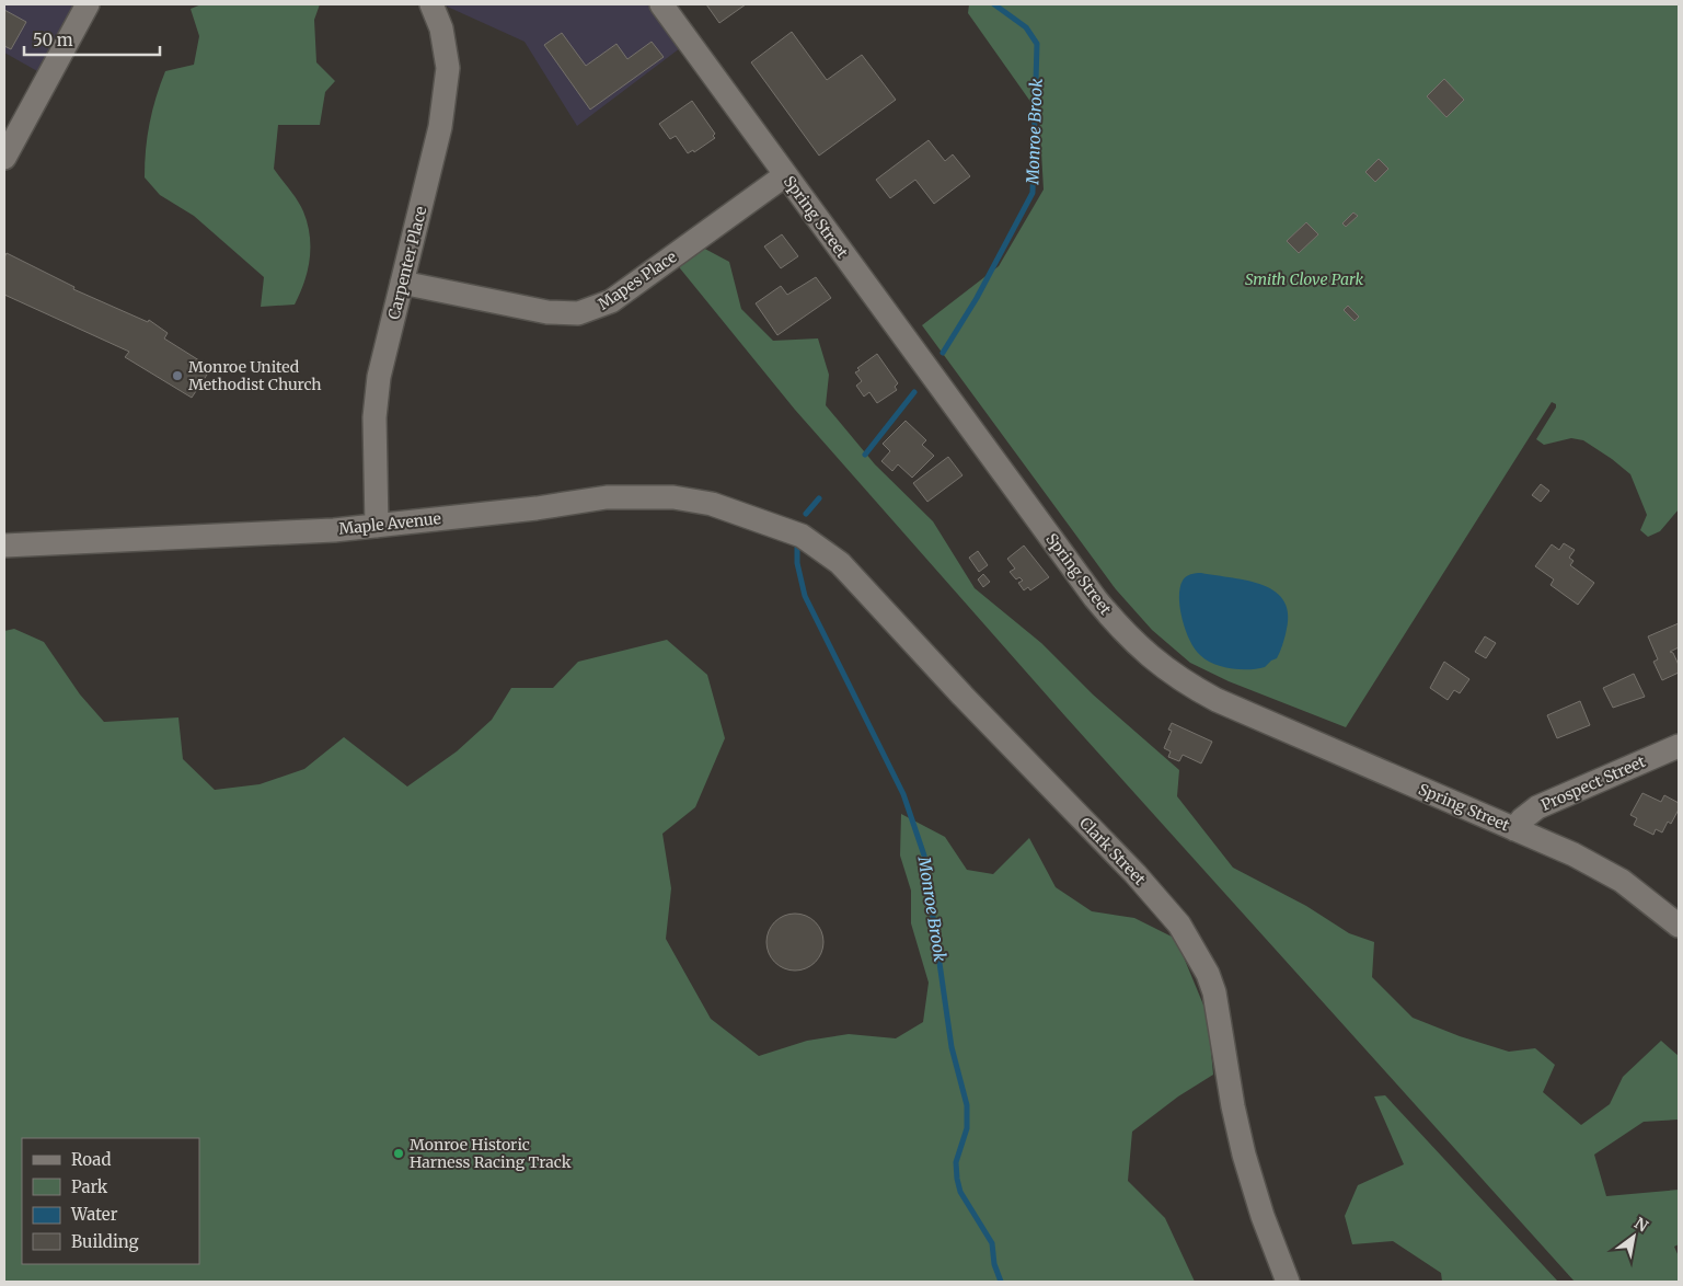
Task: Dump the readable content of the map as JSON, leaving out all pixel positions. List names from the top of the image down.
{
  "streets": {
    "street": [
      "Spring Street",
      "Carpenter Place",
      "Mapes Place",
      "Maple Avenue",
      "Prospect Street",
      "Clark Street"
    ]
  },
  "crossings": [
    ["Spring Street", "Mapes Place"],
    ["Spring Street", "Prospect Street"],
    ["Carpenter Place", "Mapes Place"],
    ["Carpenter Place", "Maple Avenue"],
    ["Maple Avenue", "Clark Street"]
  ],
  "water": ["Monroe Brook"],
  "parks": ["Smith Clove Park"],
  "places": ["Monroe United Methodist Church", "Monroe Historic Harness Racing Track"],
  "legend": [
    "Road",
    "Park",
    "Water",
    "Building"
  ],
  "scale_bar": "50 m",
  "north": "top right"
}
